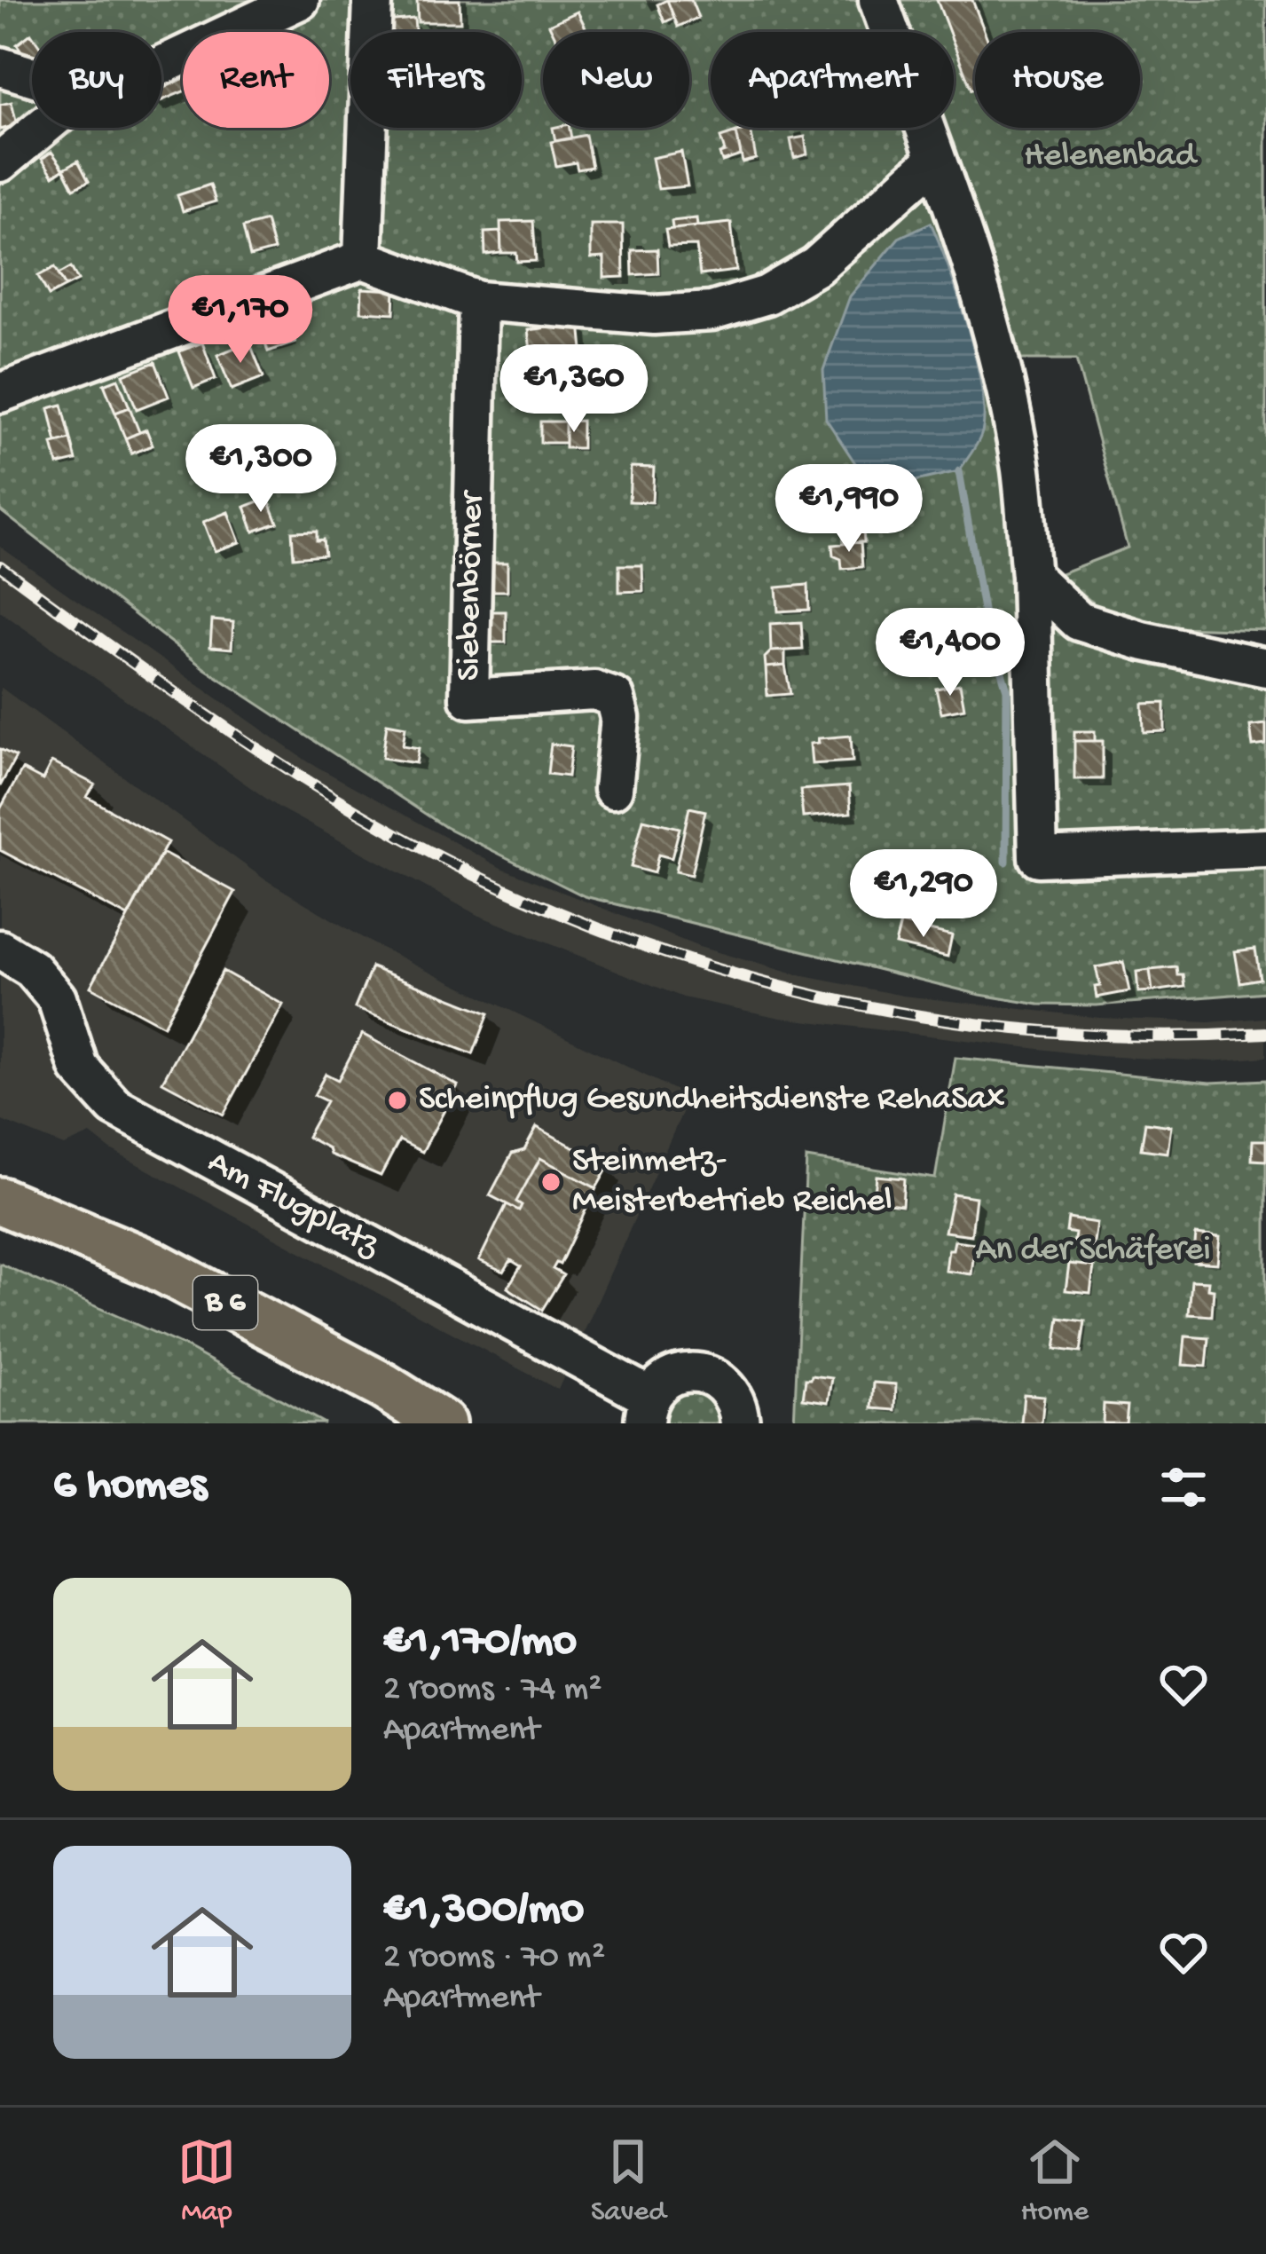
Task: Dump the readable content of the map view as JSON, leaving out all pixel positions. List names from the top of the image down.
{
  "streets": {
    "main road": ["B 6"],
    "street": ["Siebenbörner", "Am Flugplatz"]
  },
  "parks": ["Helenenbad", "An der Schäferei"],
  "places": ["Scheinpflug Gesundheitsdienste RehaSax", "Steinmetz- Meisterbetrieb Reichel"],
  "page": {
    "chip": [
      "Buy",
      "Rent",
      "Filters",
      "New",
      "Apartment",
      "House"
    ],
    "price": [
      "€1,170",
      "€1,360",
      "€1,300",
      "€1,990",
      "€1,400",
      "€1,290"
    ],
    "heading": "6 homes",
    "list": [
      {
        "name": "€1,170/mo",
        "note": "2 rooms · 74 m² · Apartment"
      },
      {
        "name": "€1,300/mo",
        "note": "2 rooms · 70 m² · Apartment"
      }
    ],
    "tabs": ["Map", "Saved", "Home"]
  }
}
